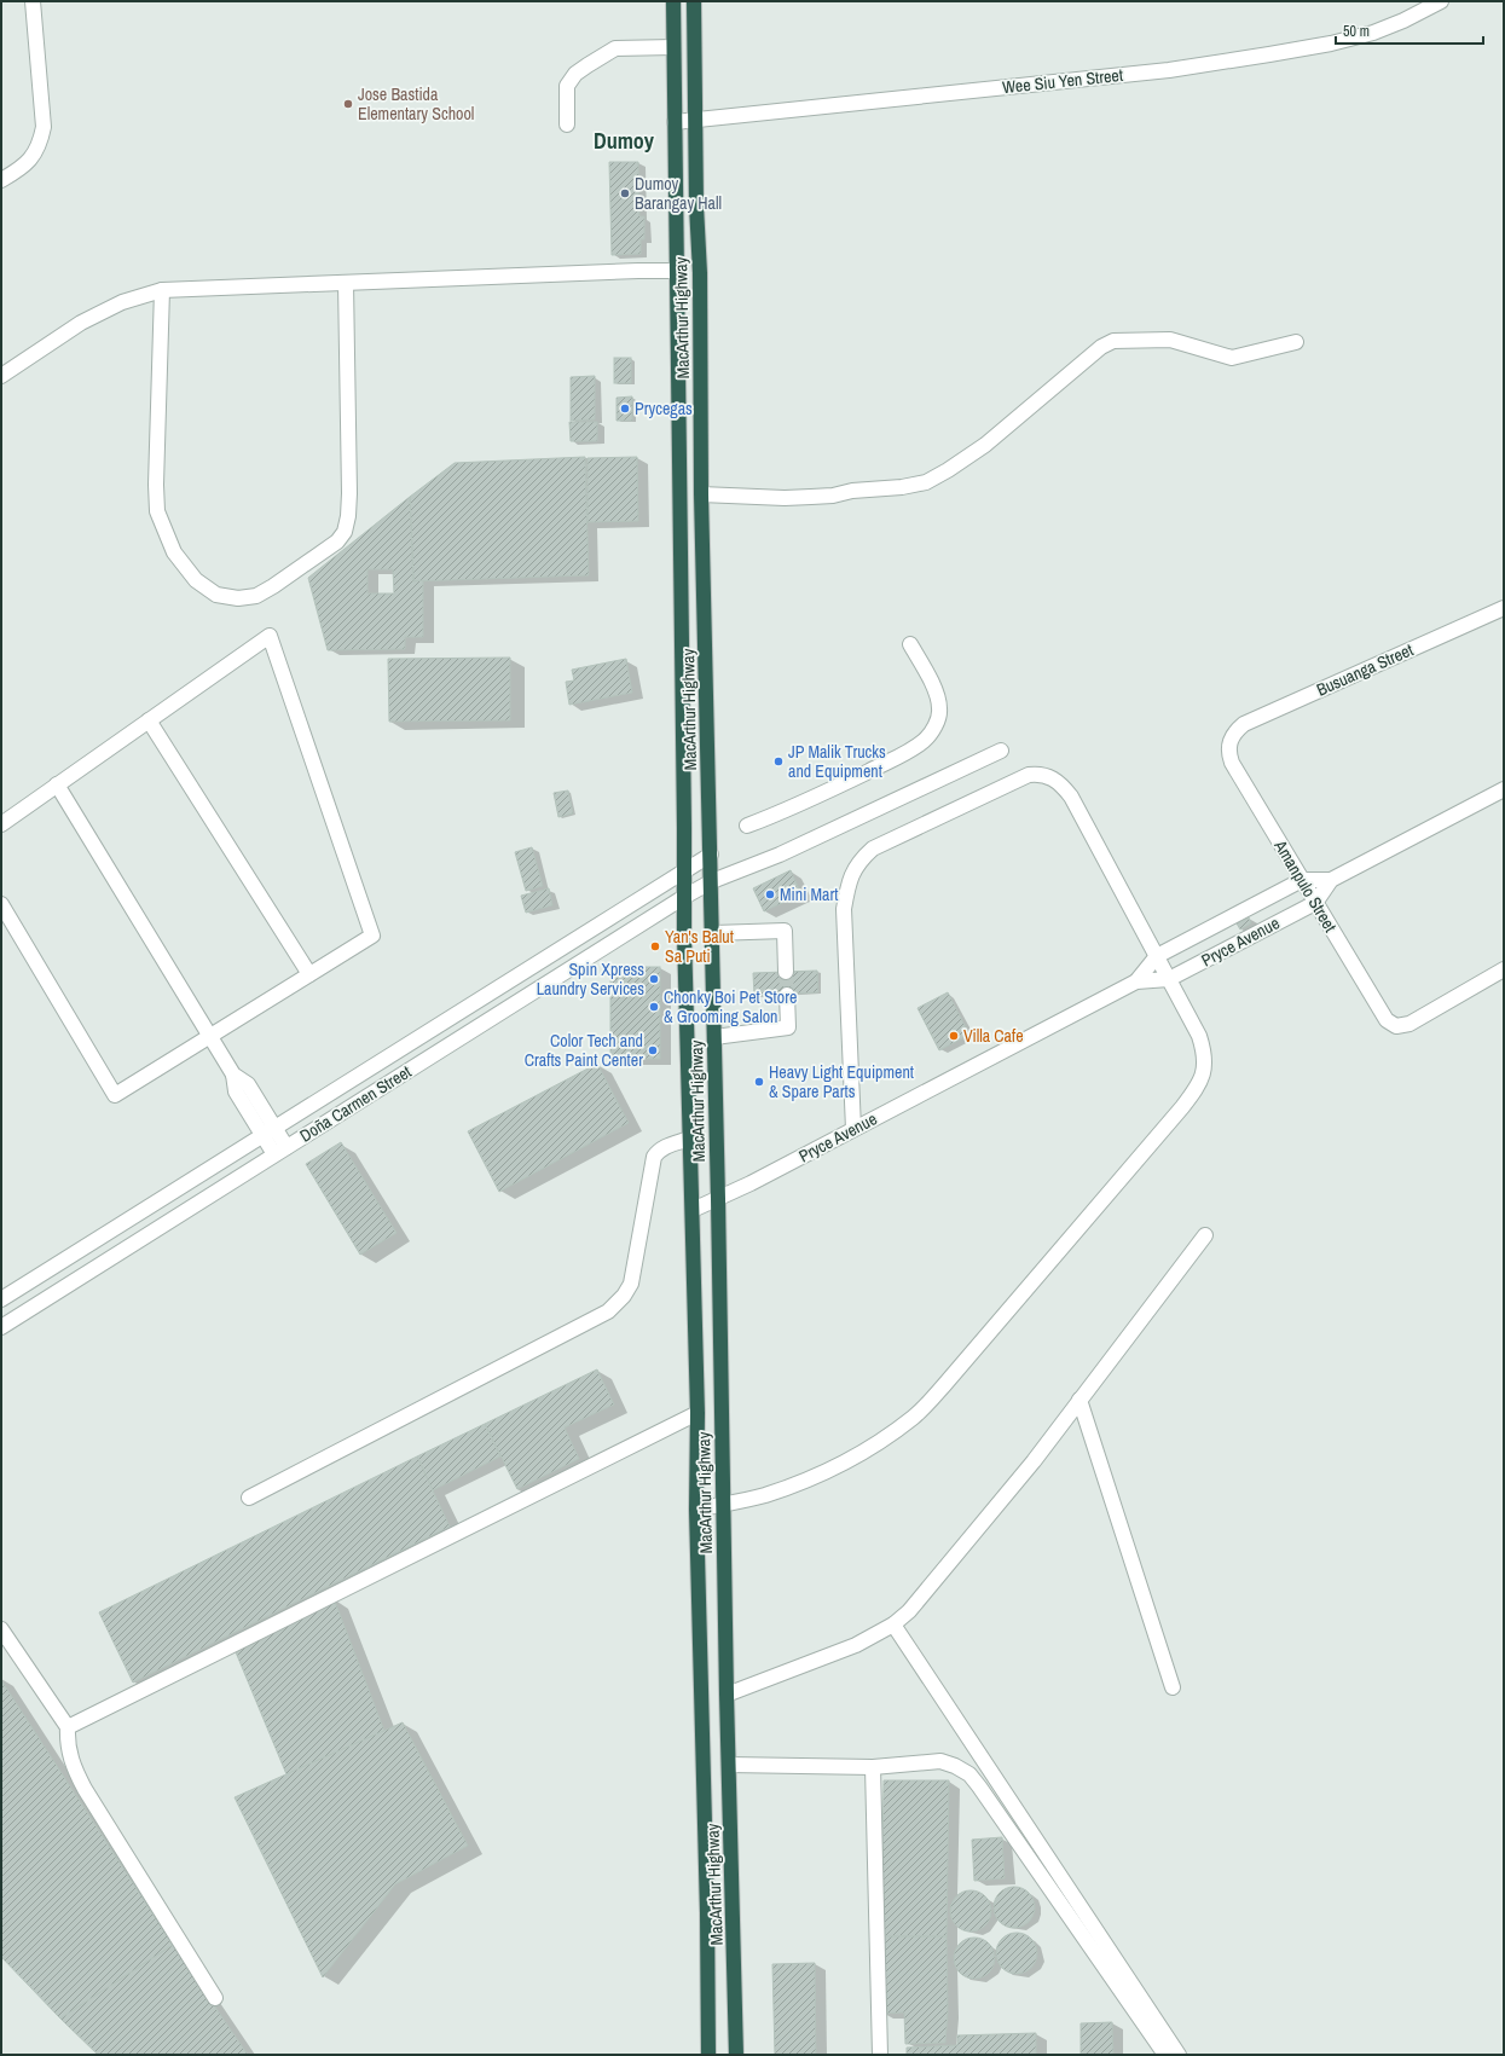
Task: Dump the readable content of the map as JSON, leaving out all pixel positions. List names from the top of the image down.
{
  "streets": {
    "highway": ["MacArthur Highway"],
    "street": [
      "Wee Siu Yen Street",
      "Busuanga Street",
      "Amanpulo Street",
      "Pryce Avenue",
      "Doña Carmen Street"
    ]
  },
  "crossings": [
    ["Wee Siu Yen Street", "MacArthur Highway"],
    ["MacArthur Highway", "Pryce Avenue"],
    ["MacArthur Highway", "Doña Carmen Street"],
    ["Busuanga Street", "Amanpulo Street"],
    ["Amanpulo Street", "Pryce Avenue"]
  ],
  "districts": ["Dumoy"],
  "places": [
    "Jose Bastida Elementary School",
    "Dumoy Barangay Hall",
    "Prycegas",
    "JP Malik Trucks and Equipment",
    "Mini Mart",
    "Yan's Balut Sa Puti",
    "Spin Xpress Laundry Services",
    "Chonky Boi Pet Store & Grooming Salon",
    "Villa Cafe",
    "Color Tech and Crafts Paint Center",
    "Heavy Light Equipment & Spare Parts"
  ],
  "scale_bar": "50 m"
}
